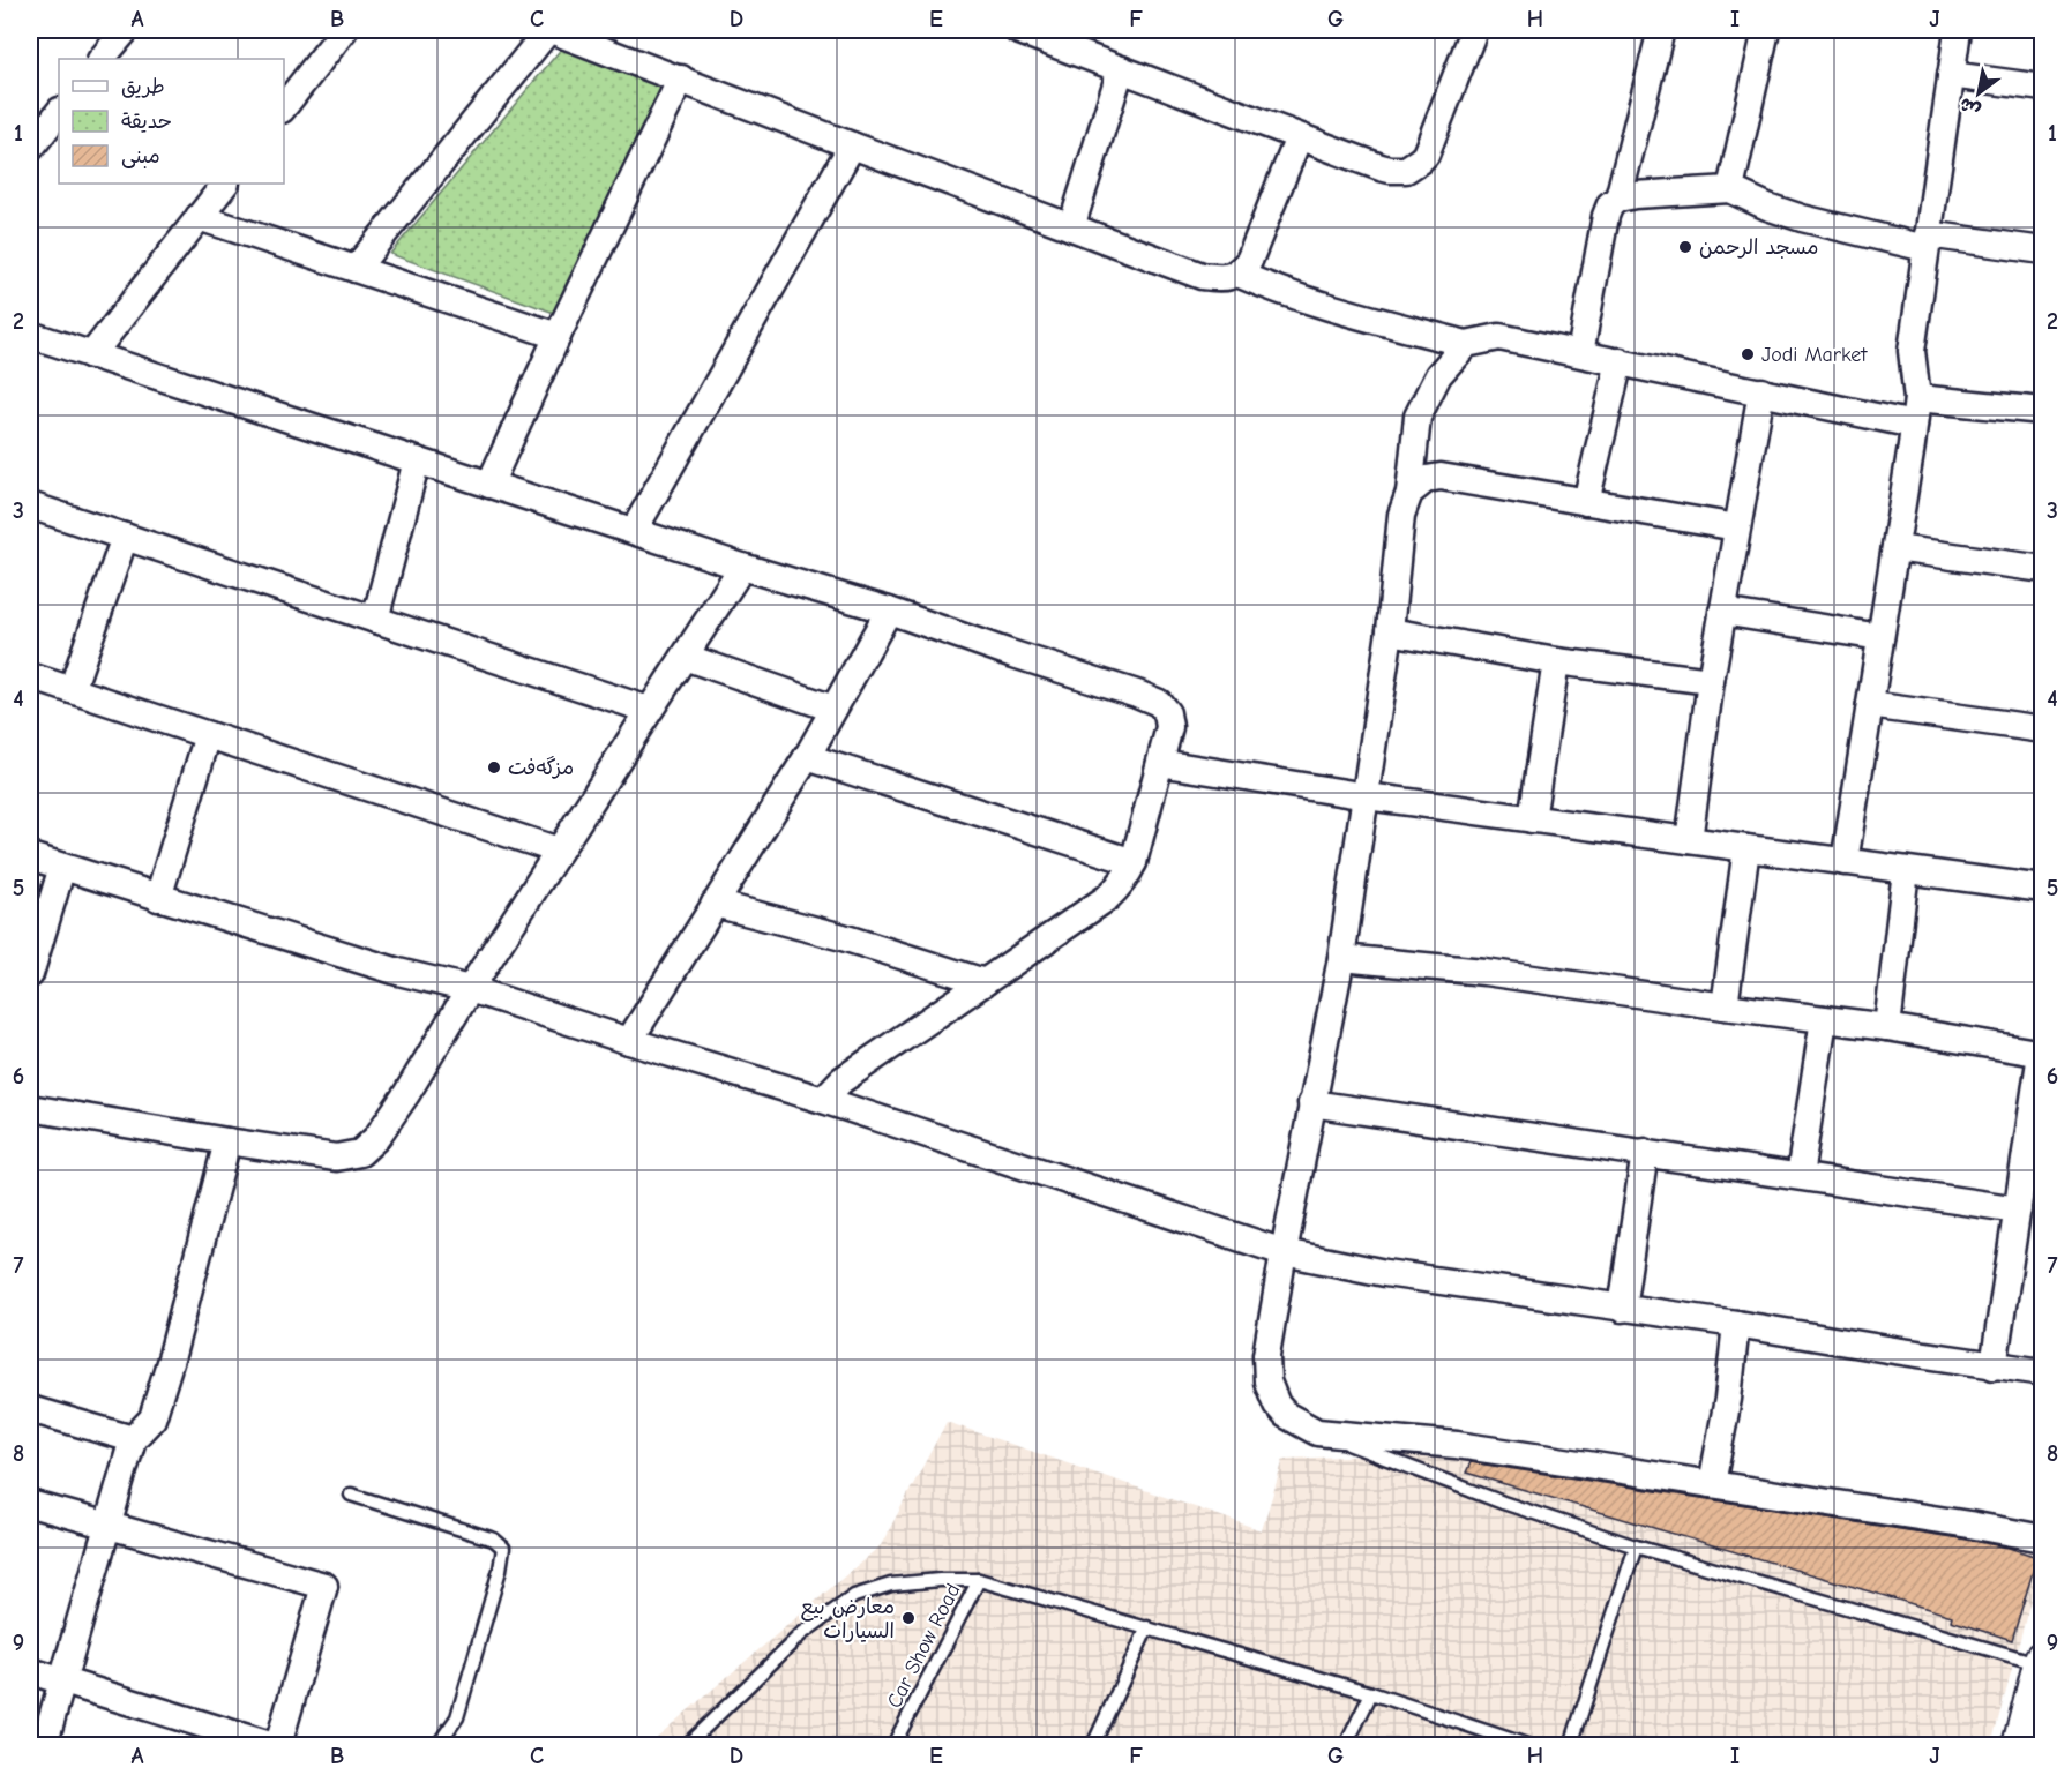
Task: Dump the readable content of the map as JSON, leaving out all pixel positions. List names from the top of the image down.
{
  "streets": {
    "lane": ["Car Show Road"]
  },
  "places": [
    "مسجد الرحمن",
    "Jodi Market",
    "مزگەفت",
    "معارض بيع السيارات"
  ],
  "legend": ["طريق", "حديقة", "مبنى"],
  "north": "bottom left",
  "grid": {
    "columns": [
      "A",
      "B",
      "C",
      "D",
      "E",
      "F",
      "G",
      "H",
      "I",
      "J"
    ],
    "rows": [
      "1",
      "2",
      "3",
      "4",
      "5",
      "6",
      "7",
      "8",
      "9"
    ]
  }
}
